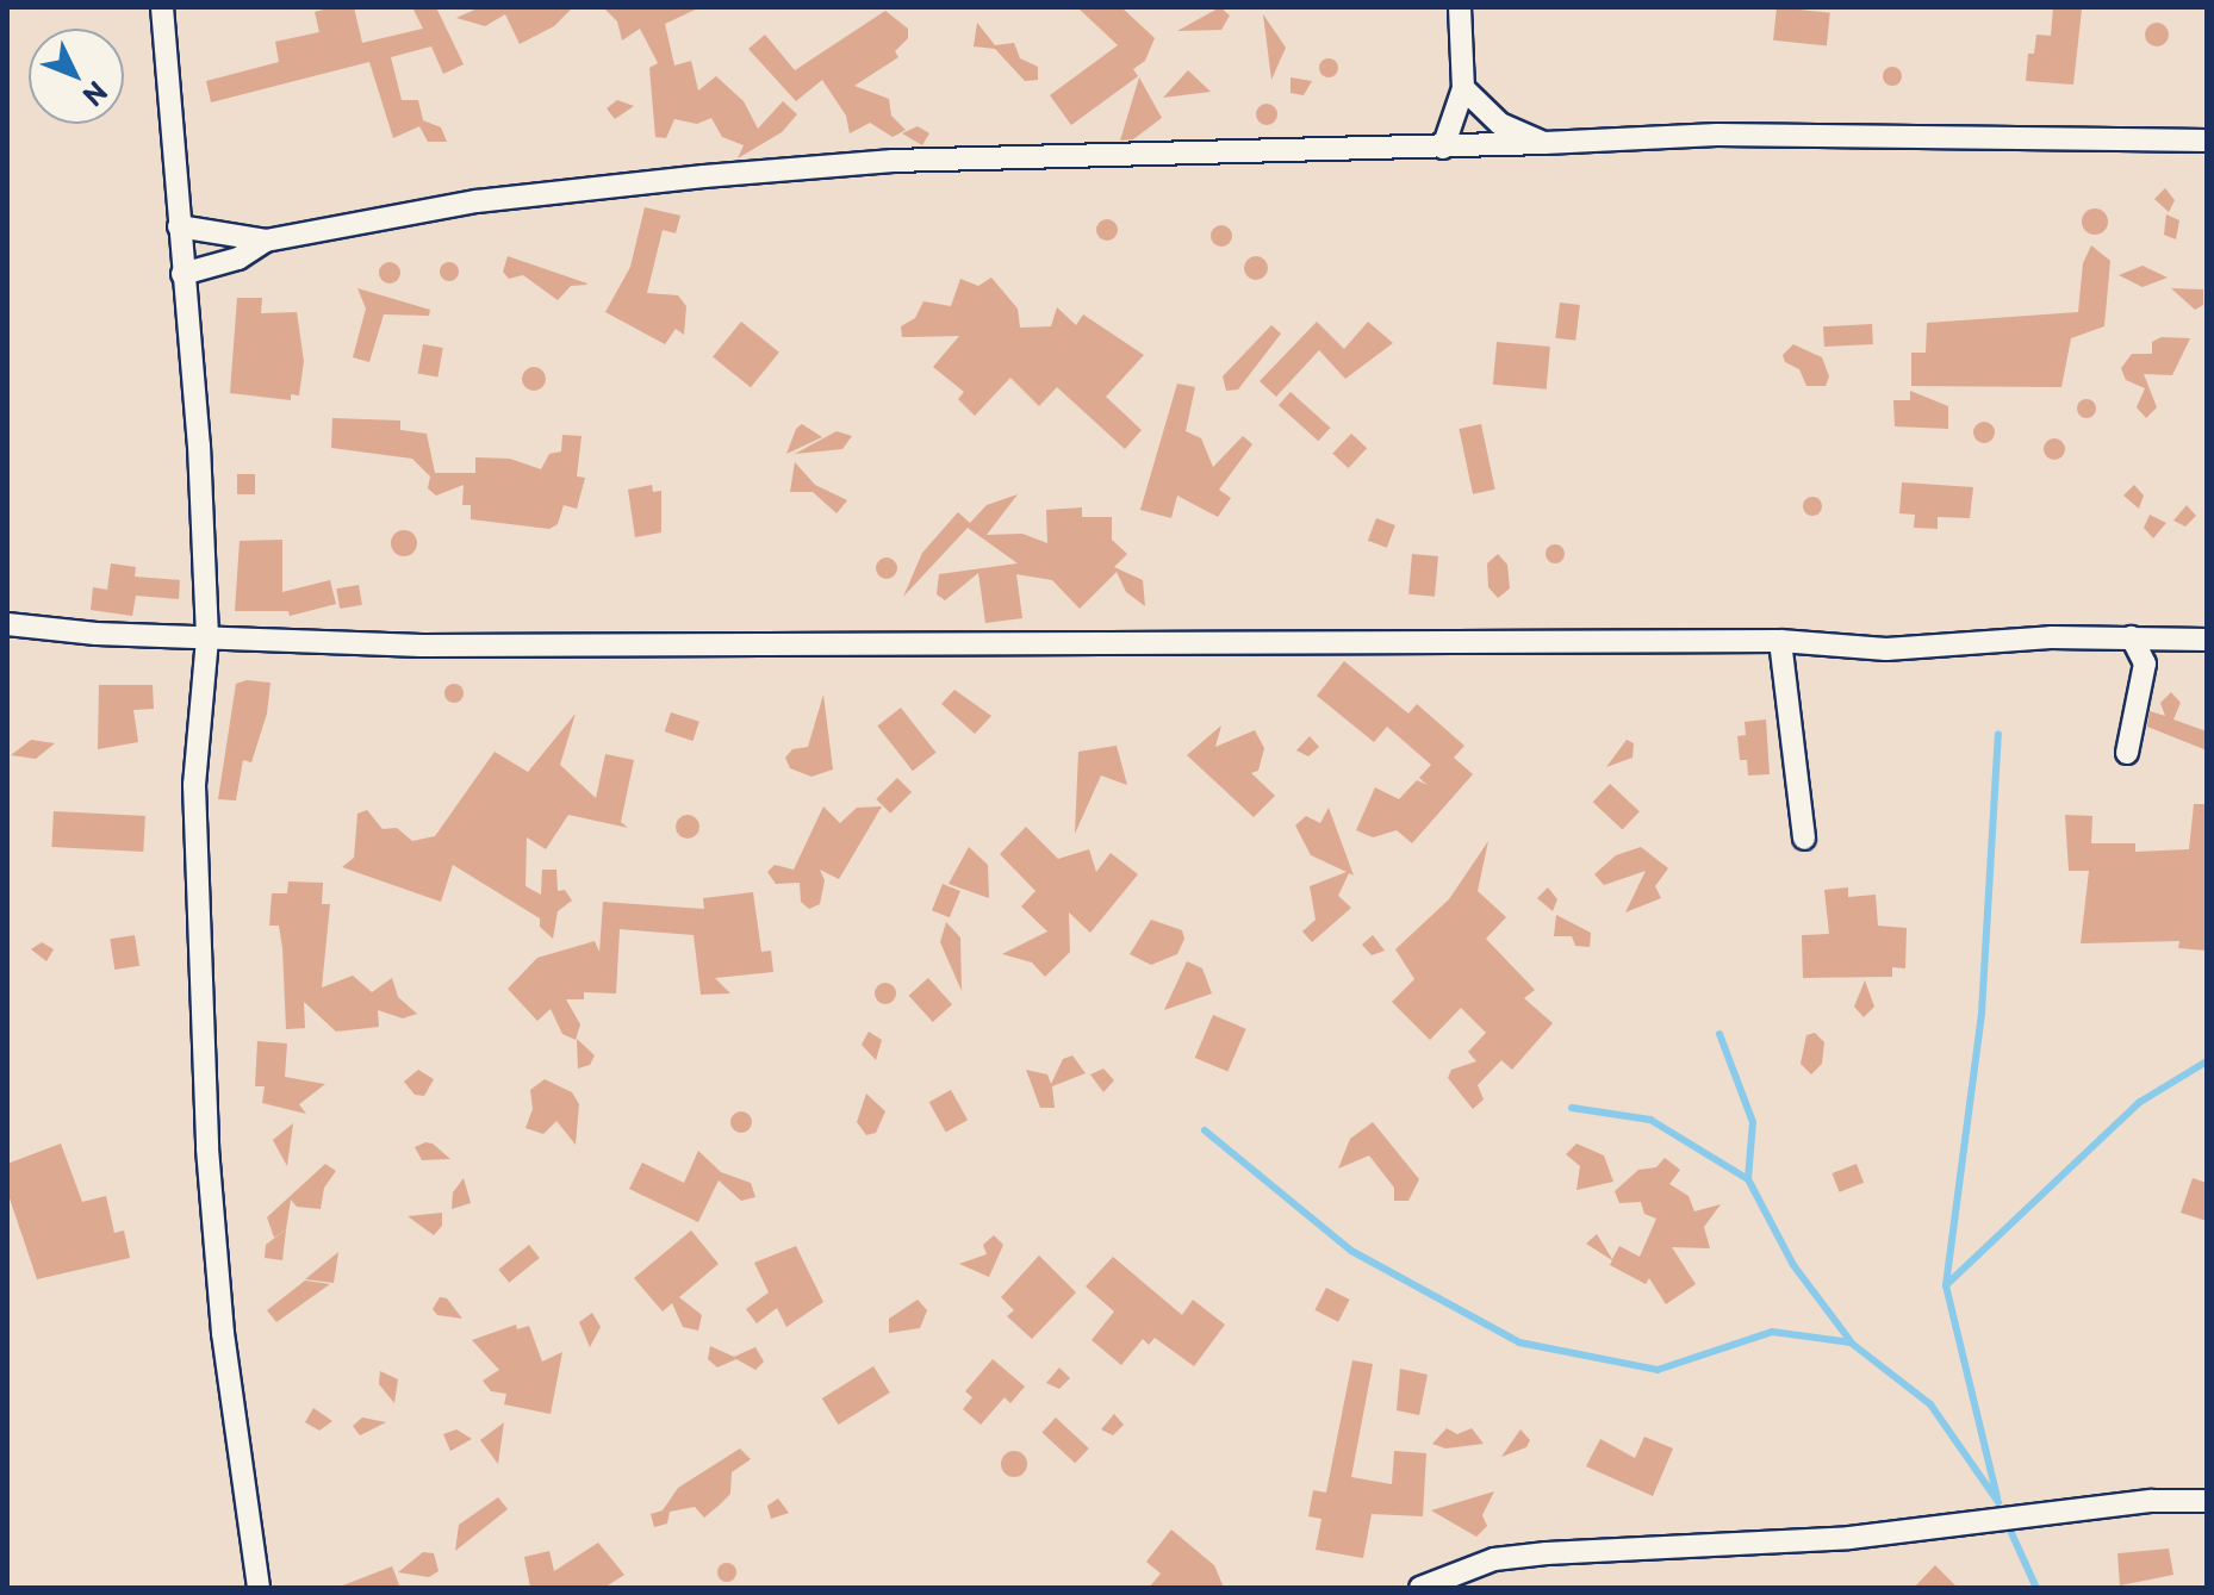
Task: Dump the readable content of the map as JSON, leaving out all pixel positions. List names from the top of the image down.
{
  "north": "bottom right"
}
